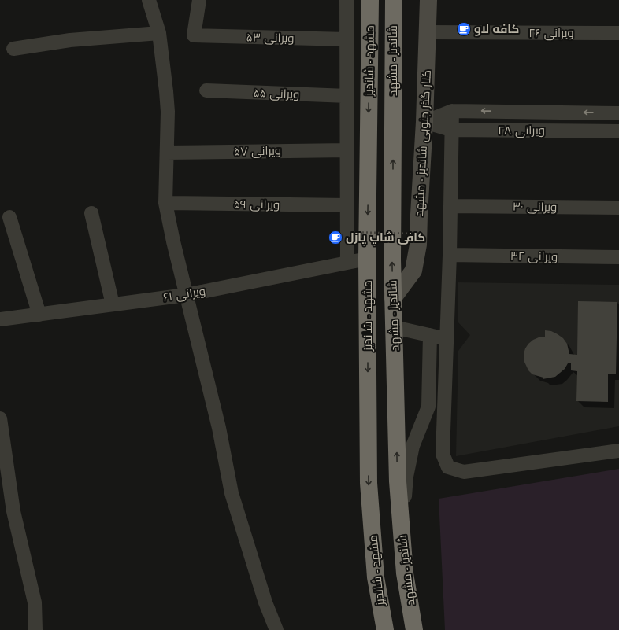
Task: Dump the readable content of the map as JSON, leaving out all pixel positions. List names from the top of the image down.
{
  "streets": {
    "highway": ["مشهد - شاندیز", "شاندیز - مشهد"],
    "street": [
      "ویرانی ۲۶",
      "ویرانی ۵۳",
      "ویرانی ۵۵",
      "ویرانی ۲۸",
      "کنار گذر جنوبی شاندیز - مشهد",
      "ویرانی ۵۷",
      "ویرانی ۵۹",
      "ویرانی ۳۰",
      "ویرانی ۳۲",
      "ویرانی ۶۱"
    ]
  },
  "crossings": [
    ["ویرانی ۲۶", "کنار گذر جنوبی شاندیز - مشهد"],
    ["مشهد - شاندیز", "ویرانی ۶۱"],
    ["شاندیز - مشهد", "کنار گذر جنوبی شاندیز - مشهد"],
    ["ویرانی ۲۸", "کنار گذر جنوبی شاندیز - مشهد"]
  ],
  "one_way": ["مشهد - شاندیز", "شاندیز - مشهد"],
  "places": {
    "cafe": ["کافه لاو", "کافی شاپ پازل"]
  }
}
